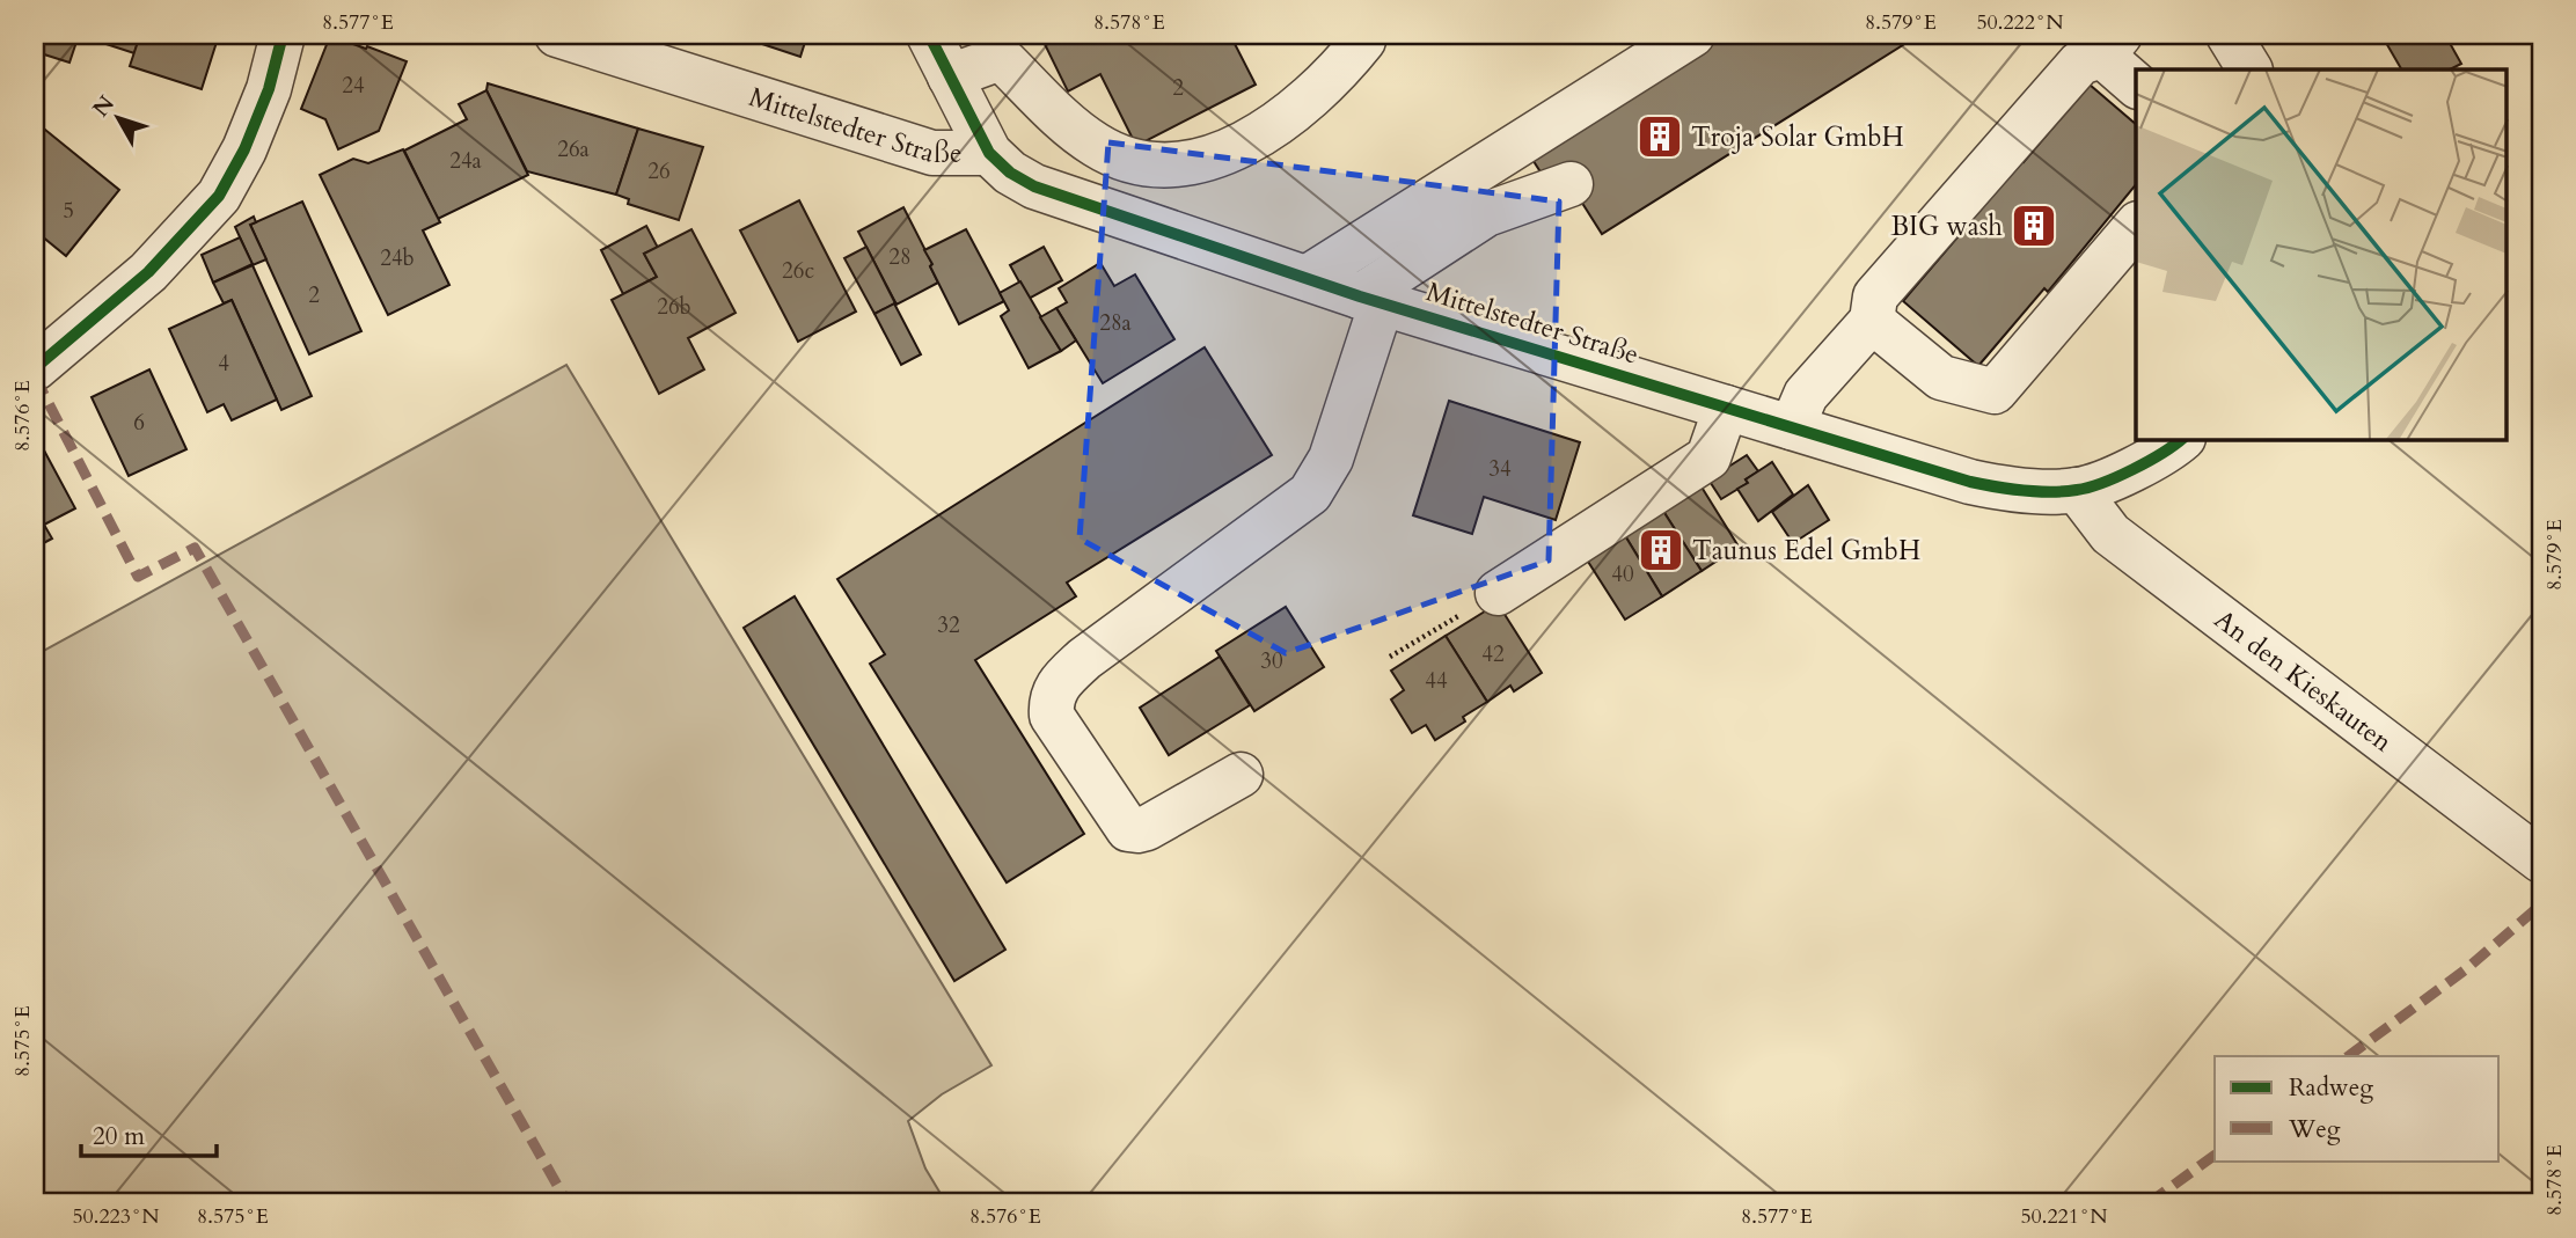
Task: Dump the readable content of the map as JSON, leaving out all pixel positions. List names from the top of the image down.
{
  "streets": {
    "street": ["Mittelstedter Straße", "An den Kieskauten"]
  },
  "crossings": [
    ["Mittelstedter Straße", "An den Kieskauten"]
  ],
  "places": {
    "building": ["Troja Solar GmbH", "BIG wash", "Taunus Edel GmbH"]
  },
  "house_numbers": [
    "24",
    "2",
    "26a",
    "24a",
    "26",
    "5",
    "28",
    "24b",
    "26c",
    "2",
    "26b",
    "28a",
    "4",
    "6",
    "34",
    "40",
    "32",
    "42",
    "30",
    "44"
  ],
  "legend": ["Radweg", "Weg"],
  "scale_bar": "20 m",
  "north": "top left",
  "coordinates": [
    "8.577°E",
    "8.578°E",
    "8.579°E",
    "50.222°N",
    "8.576°E",
    "8.575°E",
    "50.223°N",
    "50.221°N"
  ]
}
